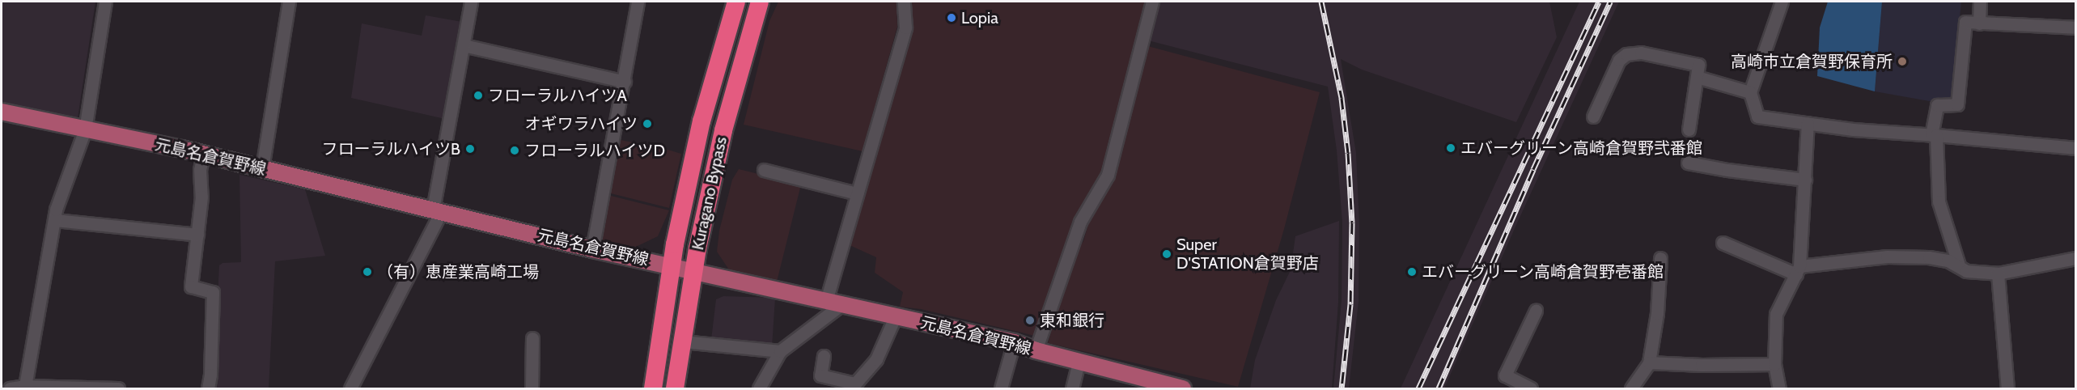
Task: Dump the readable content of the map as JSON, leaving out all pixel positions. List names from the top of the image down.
{
  "streets": {
    "highway": ["Kuragano Bypass"],
    "main road": ["元島名倉賀野線"]
  },
  "crossings": [
    ["元島名倉賀野線", "Kuragano Bypass"]
  ],
  "places": [
    "Lopia",
    "高崎市立倉賀野保育所",
    "フローラルハイツA",
    "オギワラハイツ",
    "エバーグリーン高崎倉賀野弐番館",
    "フローラルハイツB",
    "フローラルハイツD",
    "Super D'STATION倉賀野店",
    "（有）恵産業高崎工場",
    "エバーグリーン高崎倉賀野壱番館",
    "東和銀行"
  ]
}
